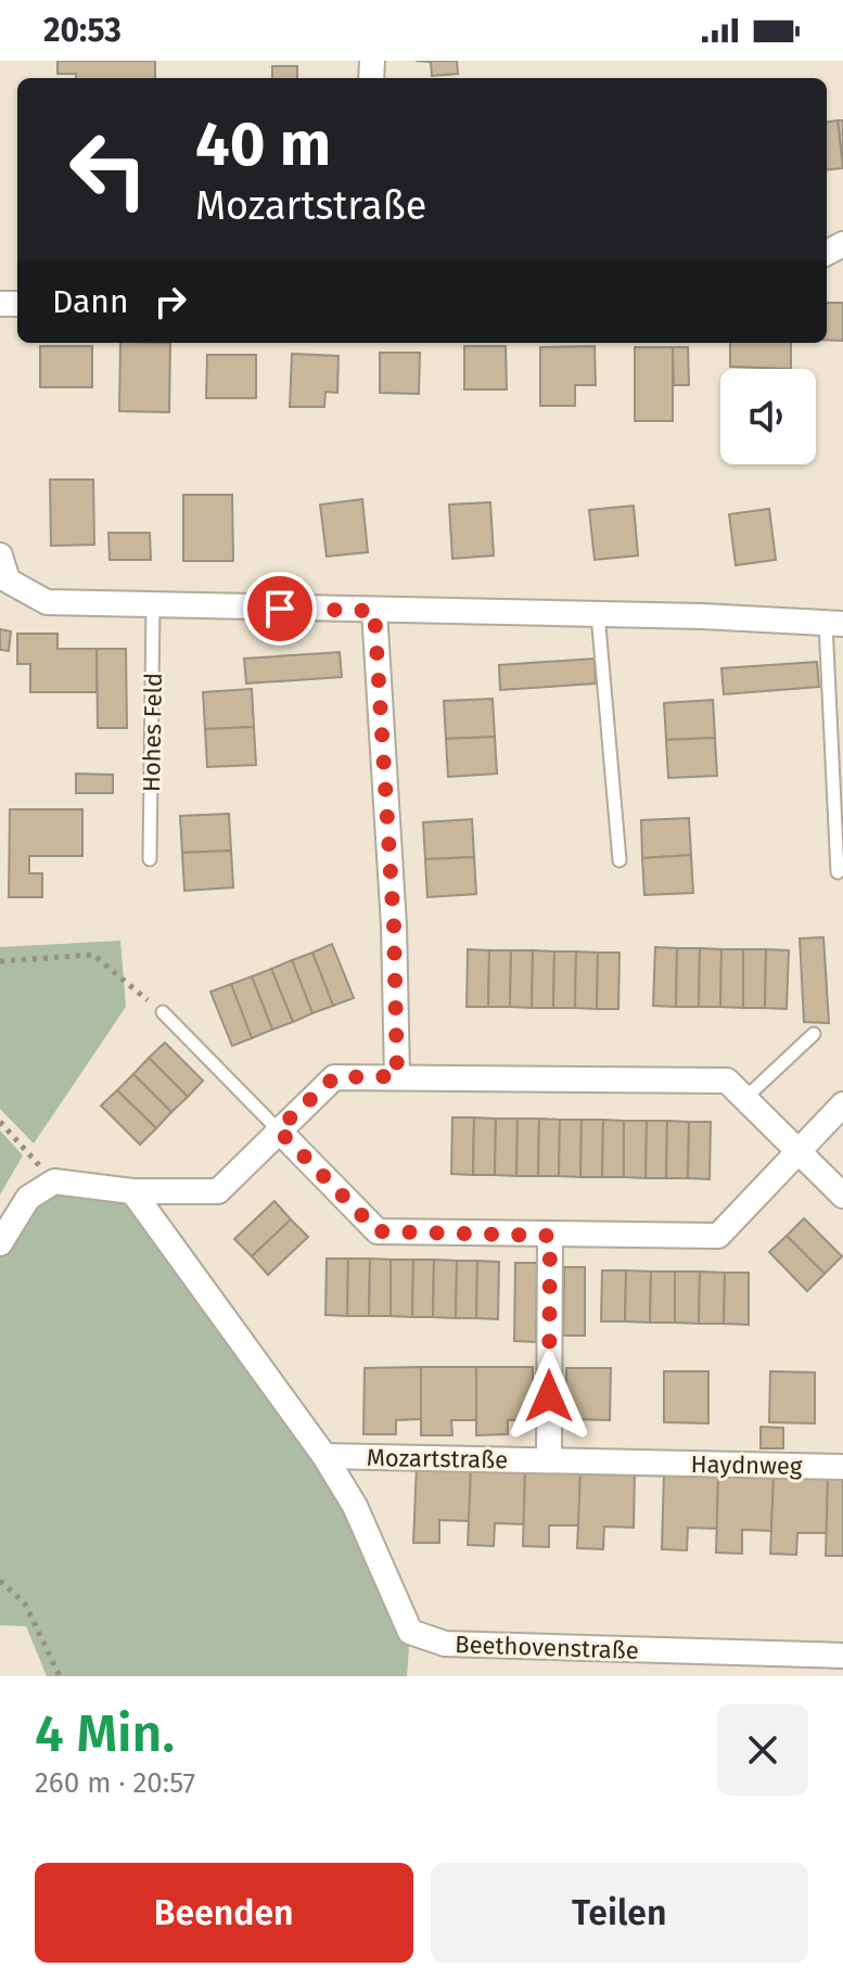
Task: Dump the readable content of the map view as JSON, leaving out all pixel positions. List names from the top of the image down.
{
  "streets": {
    "street": ["Mozartstraße", "Haydnweg", "Beethovenstraße"],
    "lane": ["Hohes Feld"]
  },
  "crossings": [
    ["Mozartstraße", "Haydnweg"],
    ["Mozartstraße", "Beethovenstraße"]
  ],
  "page": {
    "status": "20:53",
    "turn": ["40 m", "Mozartstraße"],
    "then": "Dann",
    "heading": ["4 Min.", "260 m · 20:57"],
    "buttons": ["Beenden", "Teilen"]
  }
}
